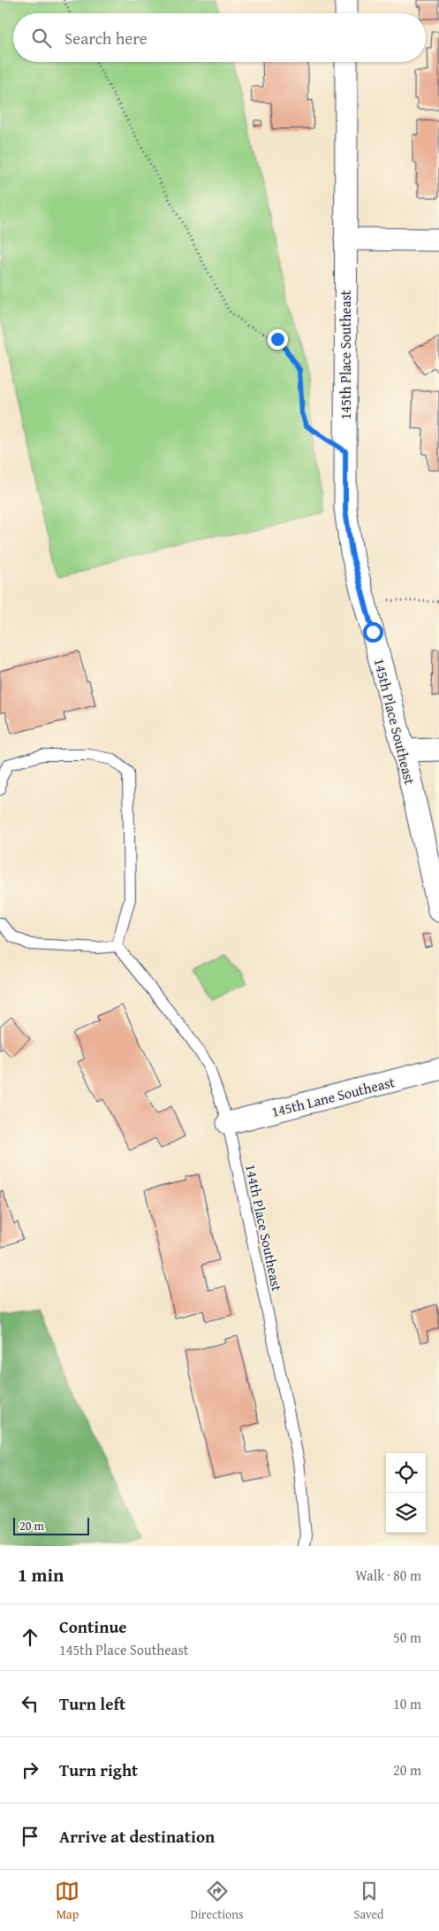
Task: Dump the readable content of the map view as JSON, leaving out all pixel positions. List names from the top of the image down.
{
  "streets": {
    "street": ["145th Place Southeast", "145th Lane Southeast"],
    "lane": ["144th Place Southeast"]
  },
  "crossings": [
    ["145th Lane Southeast", "144th Place Southeast"]
  ],
  "scale_bar": "20 m",
  "page": {
    "search": "Search here",
    "scale": "20 m",
    "heading": ["1 min", "Walk · 80 m"],
    "list": [
      ["Continue", "145th Place Southeast", "50 m"],
      ["Turn left", "10 m"],
      ["Turn right", "20 m"],
      "Arrive at destination"
    ],
    "nav": ["Map", "Directions", "Saved"]
  }
}
